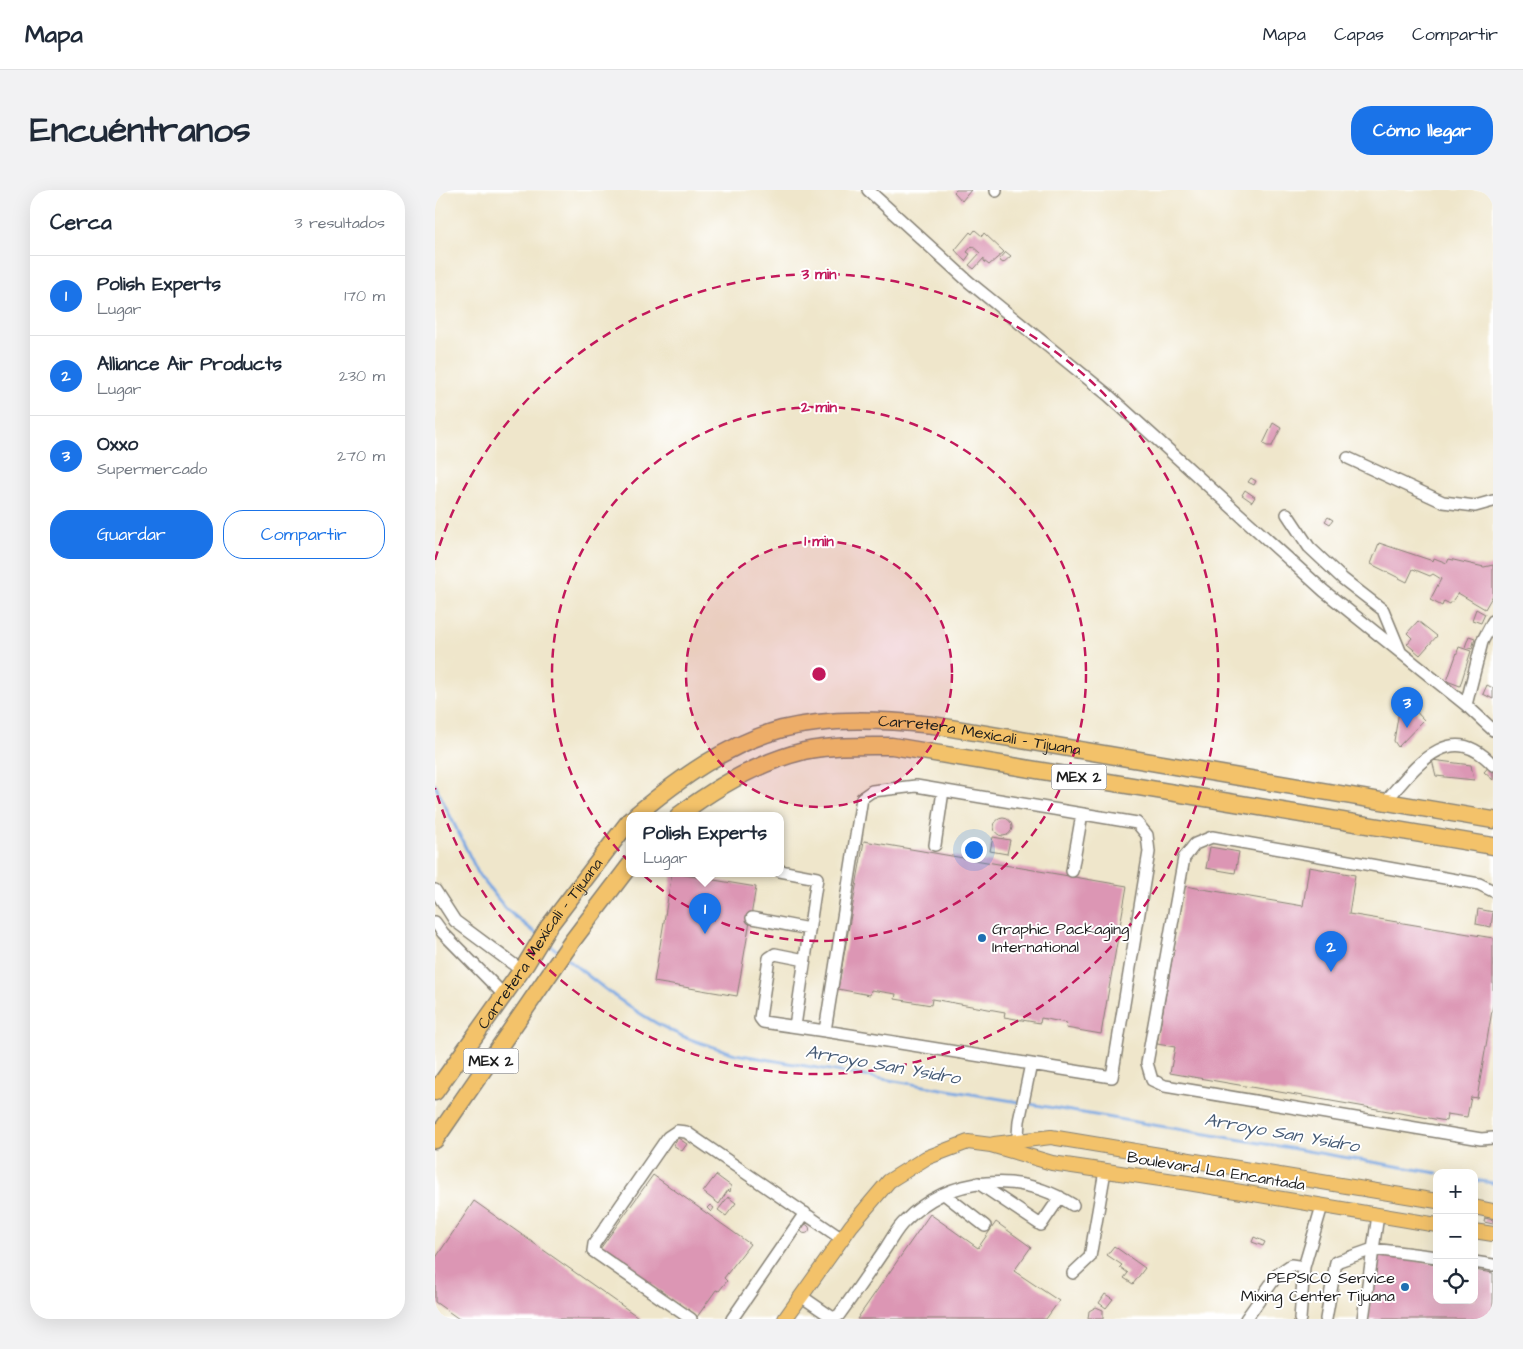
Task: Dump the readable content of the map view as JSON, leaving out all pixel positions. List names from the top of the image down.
{
  "streets": {
    "highway": ["Carretera Mexicali - Tijuana", "MEX 2"],
    "main road": ["Boulevard La Encantada"]
  },
  "water": ["Arroyo San Ysidro"],
  "places": ["Graphic Packaging International", "PEPSICO Service Mixing Center Tijuana"],
  "page": {
    "header": "Mapa",
    "nav": ["Mapa", "Capas", "Compartir"],
    "title": "Encuéntranos",
    "buttons": [
      "Cómo llegar",
      ["Guardar", "Compartir"]
    ],
    "heading": ["Cerca", "3 resultados"],
    "list": [
      {
        "mark": "1",
        "name": "Polish Experts",
        "note": "Lugar",
        "value": "170 m"
      },
      {
        "mark": "2",
        "name": "Alliance Air Products",
        "note": "Lugar",
        "value": "230 m"
      },
      {
        "mark": "3",
        "name": "Oxxo",
        "note": "Supermercado",
        "value": "270 m"
      }
    ],
    "pins": ["3", "1", "2"],
    "popup": ["Polish Experts", "Lugar"],
    "map_buttons": ["+", "−"]
  },
  "rings": ["3 min", "2 min", "1 min"]
}
